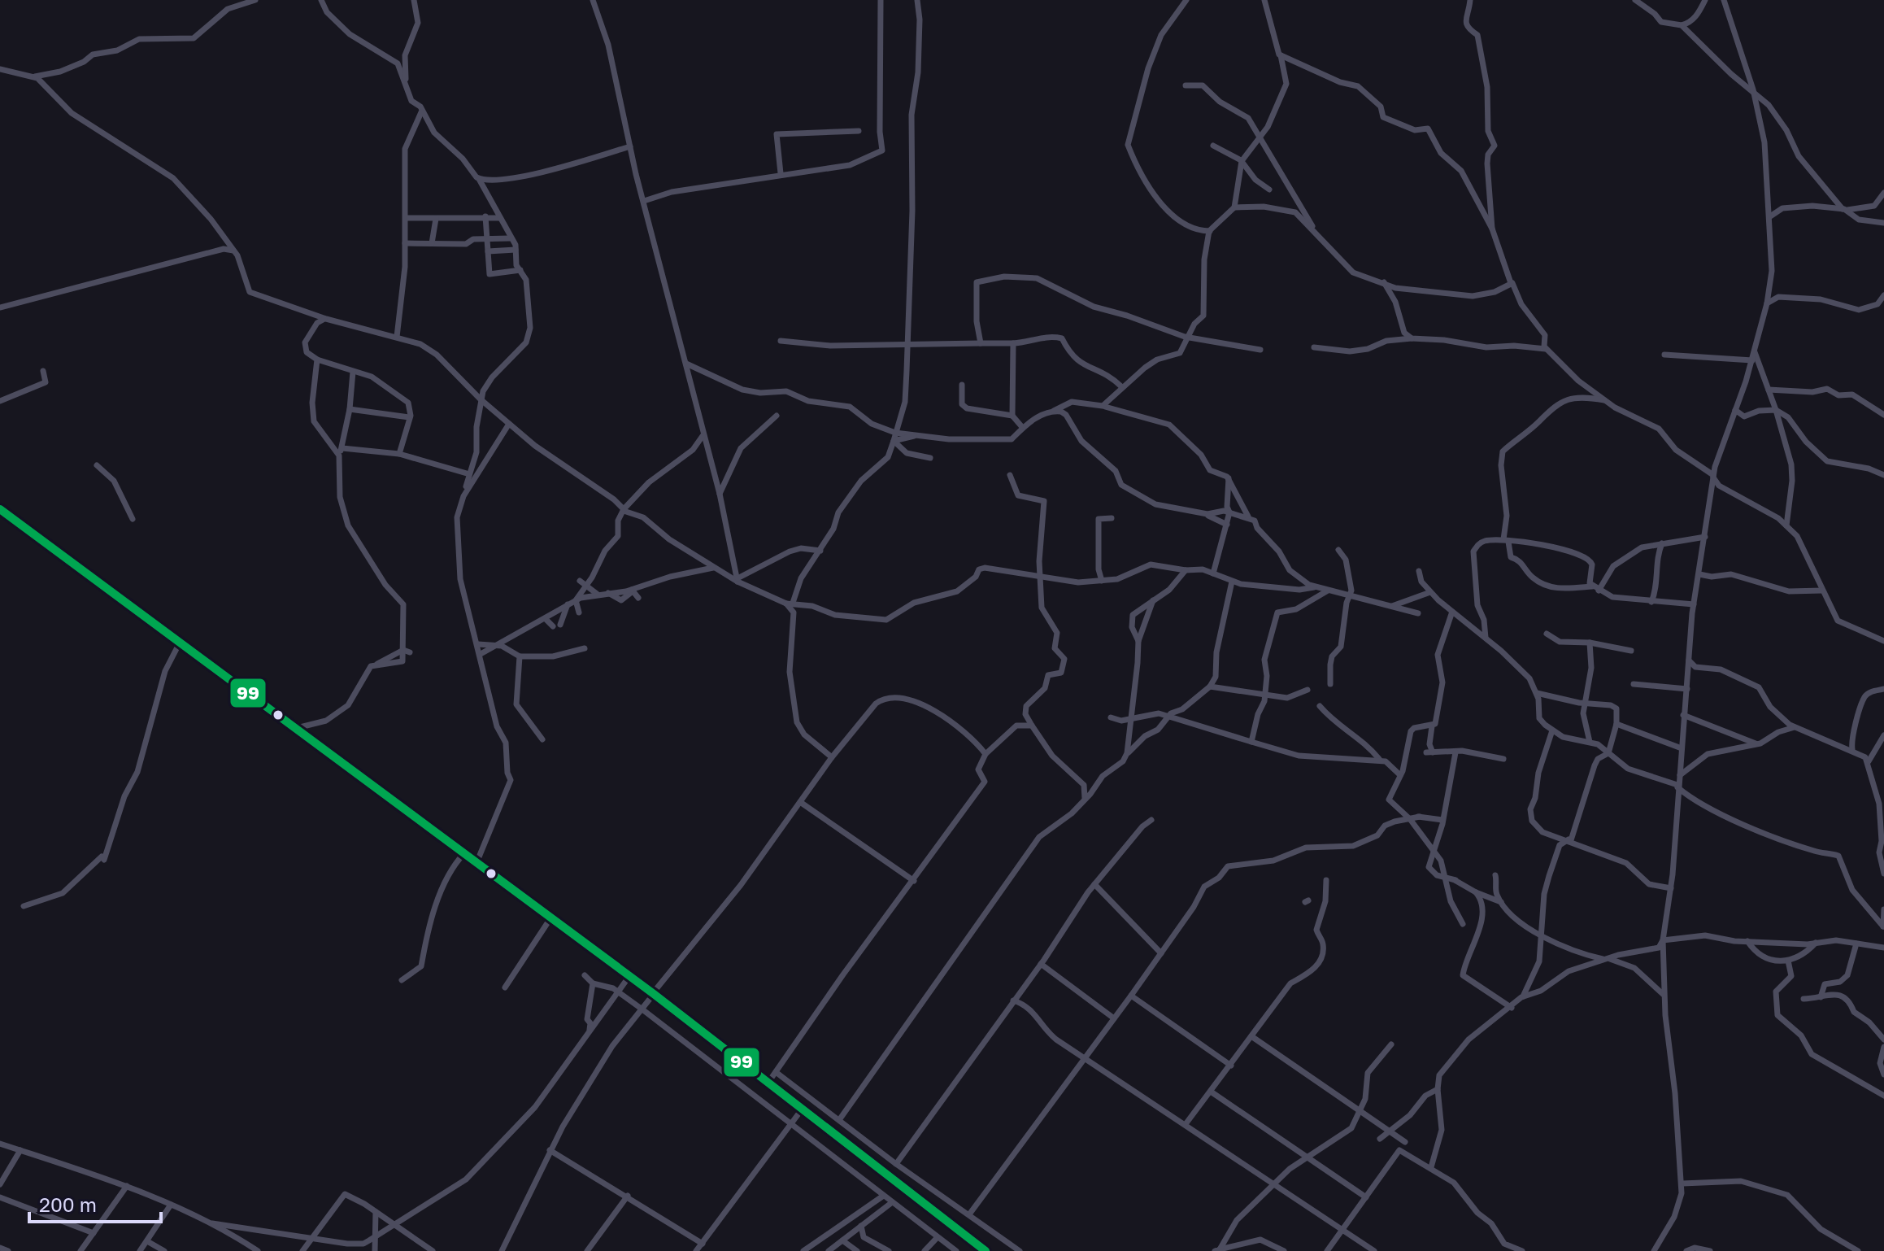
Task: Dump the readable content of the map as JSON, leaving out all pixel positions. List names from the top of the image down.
{
  "lines": ["transit line 99"],
  "scale_bar": "200 m"
}
